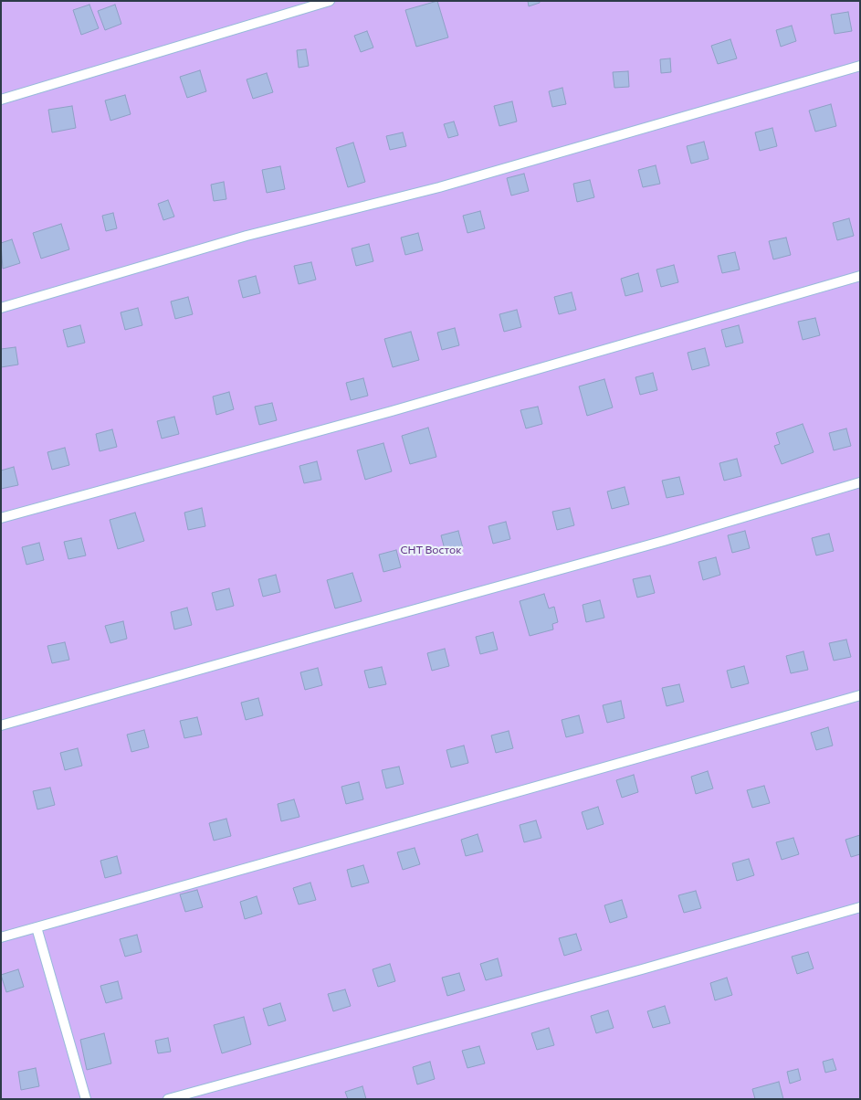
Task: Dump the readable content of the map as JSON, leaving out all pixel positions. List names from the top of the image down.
{
  "parks": ["СНТ Восток"]
}
